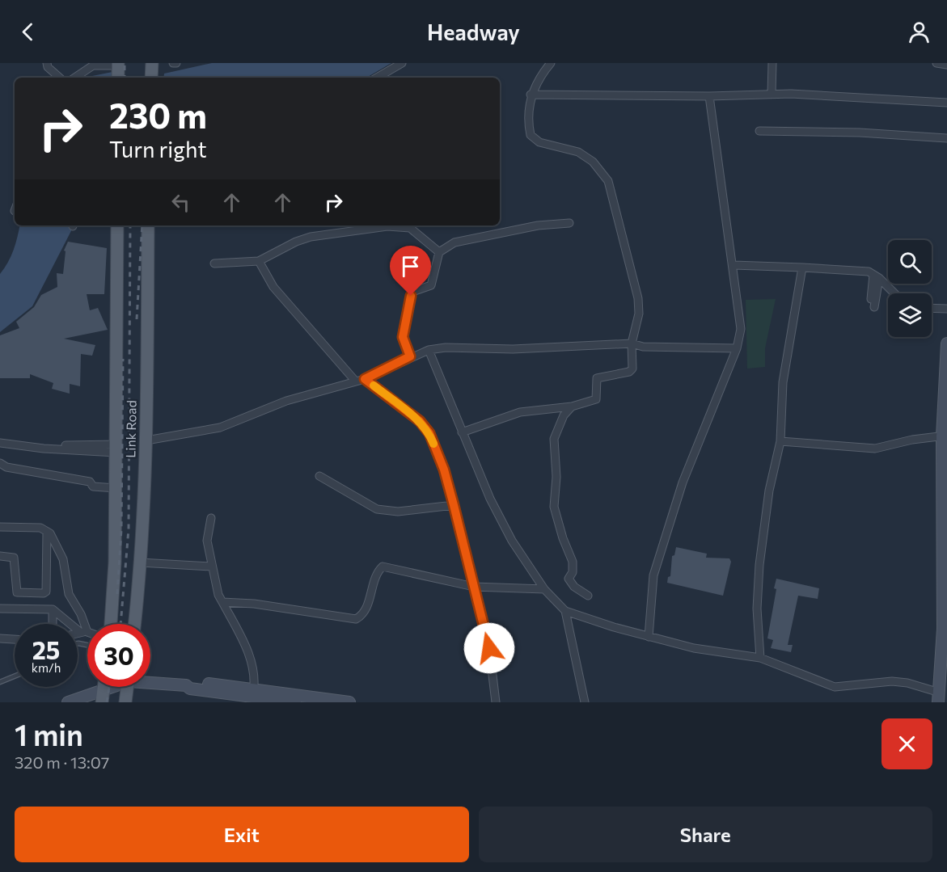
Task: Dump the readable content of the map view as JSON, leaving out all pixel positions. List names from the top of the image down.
{
  "streets": {
    "main road": ["Link Road"]
  },
  "page": {
    "header": "Headway",
    "turn": ["230 m", "Turn right"],
    "speed": "25 km/h",
    "limit": "30",
    "heading": ["1 min", "320 m · 13:07"],
    "buttons": ["Exit", "Share"]
  }
}
